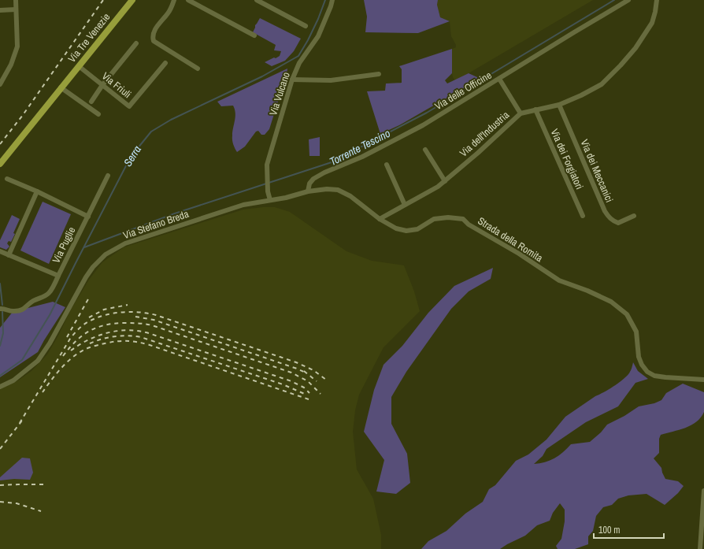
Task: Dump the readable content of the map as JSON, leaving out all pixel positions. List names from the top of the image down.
{
  "streets": {
    "main road": ["Via Tre Venezie"],
    "street": [
      "Via Friuli",
      "Via delle Officine",
      "Via Vulcano",
      "Via dell'Industria",
      "Via dei Forgiatori",
      "Via dei Meccanici",
      "Via Stefano Breda",
      "Strada della Romita",
      "Via Puglie"
    ]
  },
  "crossings": [
    ["Via Tre Venezie", "Via Friuli"],
    ["Via delle Officine", "Strada della Romita"],
    ["Via Vulcano", "Via Stefano Breda"],
    ["Via Vulcano", "Strada della Romita"],
    ["Via dell'Industria", "Via dei Forgiatori"],
    ["Via dell'Industria", "Via dei Meccanici"],
    ["Via dell'Industria", "Strada della Romita"],
    ["Via Stefano Breda", "Strada della Romita"]
  ],
  "water": ["Torrente Tescino", "Serra"],
  "scale_bar": "100 m"
}
